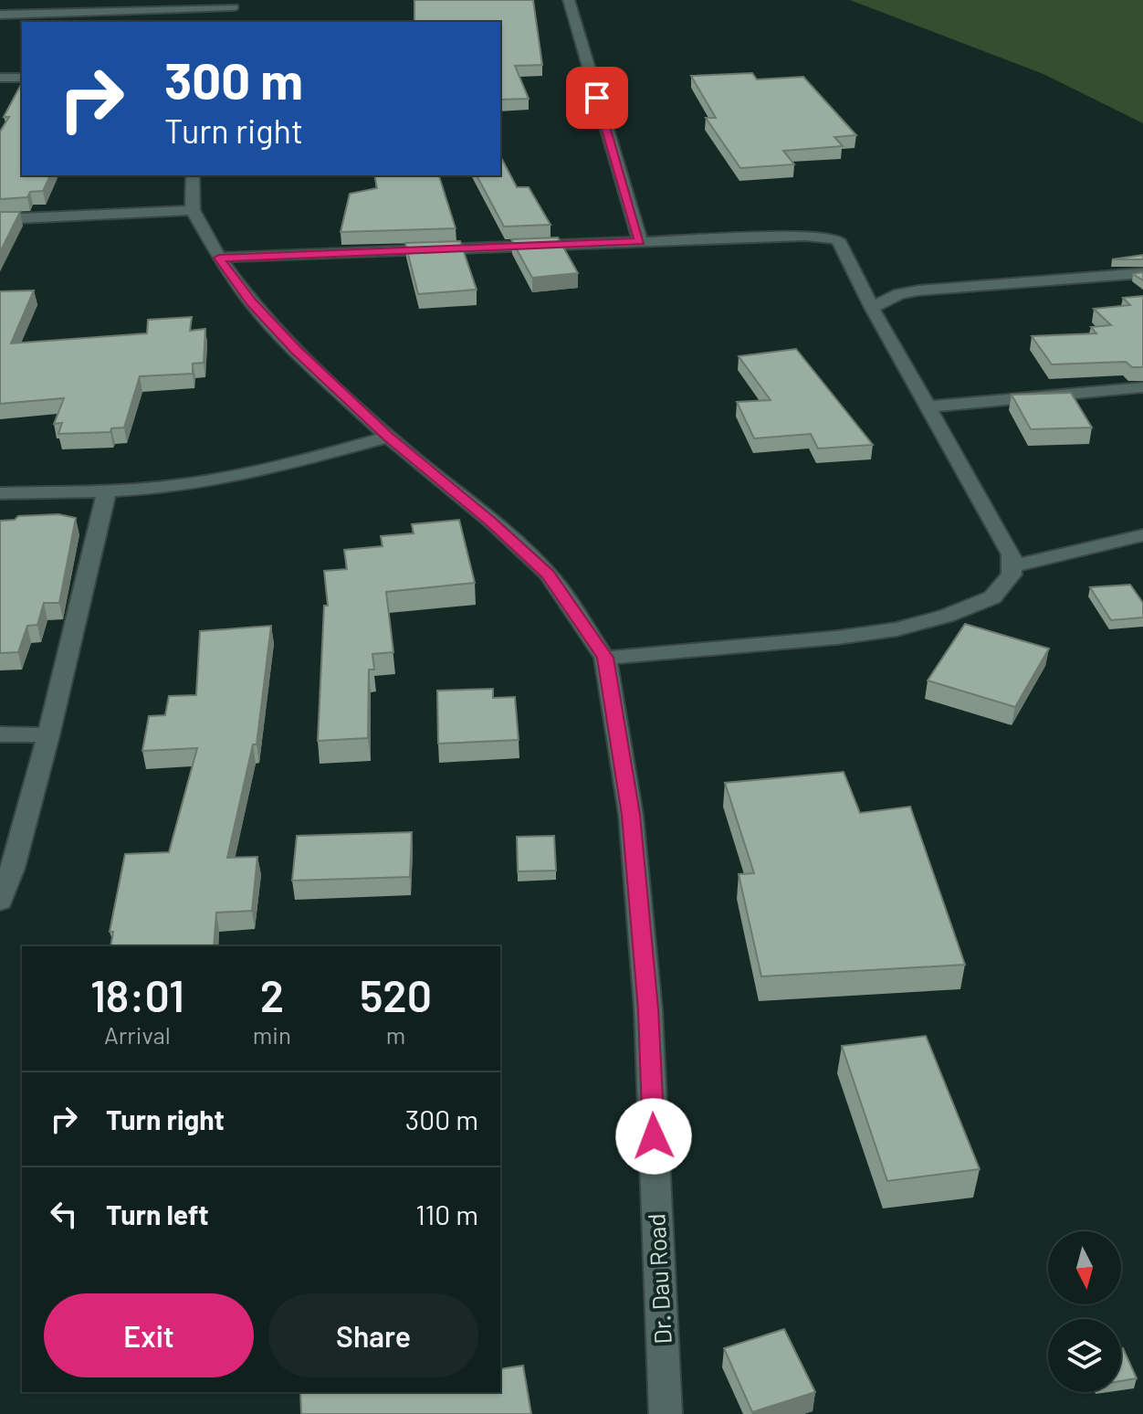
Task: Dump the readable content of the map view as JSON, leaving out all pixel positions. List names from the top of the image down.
{
  "streets": {
    "street": ["Dr. Dau Road"]
  },
  "north": "bottom",
  "page": {
    "turn": ["300 m", "Turn right"],
    "eta": [
      "18:01",
      "Arrival",
      "2",
      "min",
      "520",
      "m"
    ],
    "list": [
      {
        "name": "Turn right",
        "value": "300 m"
      },
      {
        "name": "Turn left",
        "value": "110 m"
      }
    ],
    "buttons": ["Exit", "Share"]
  }
}
